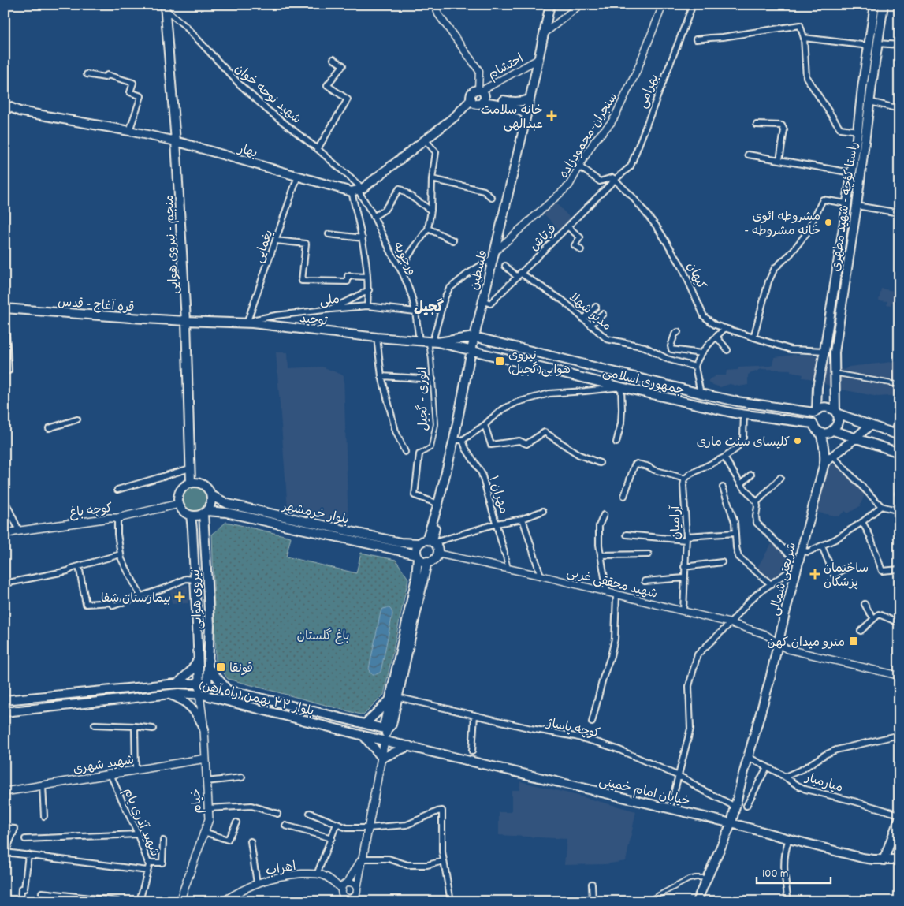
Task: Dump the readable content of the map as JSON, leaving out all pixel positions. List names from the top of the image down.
{
  "streets": {
    "main road": [
      "بهار",
      "راستا کؤچه - شهید مطهری",
      "منجم - نیروی هوایی",
      "فلسطین",
      "قره آغاج - قدس",
      "توحید",
      "جمهوری اسلامی",
      "کوچه باغ",
      "بلوار خرمشهر",
      "شریعتی شمالی",
      "نیروی هوایی",
      "بلوار ۲۲ بهمن (راه آهن)",
      "شهید شهری",
      "خیابان امام خمینی",
      "خیام"
    ],
    "street": [
      "احتشام",
      "بهرامی",
      "شهید نوحه خوان",
      "سنجران-محمودزاده",
      "فرتاش",
      "یغمایی",
      "ورجویه",
      "کیهان",
      "ملی",
      "مدیر شهلا",
      "انوری - گجیل",
      "مهران ۱",
      "آرامیان",
      "شهید محققی غربی",
      "کوچه پاساژ",
      "میارمیار",
      "شهید آذری یام",
      "اهراب"
    ]
  },
  "crossings": [
    ["احتشام", "فلسطین"],
    ["بهرامی", "فرتاش"],
    ["بهرامی", "کیهان"],
    ["شهید نوحه خوان", "بهار"],
    ["شهید نوحه خوان", "منجم - نیروی هوایی"],
    ["شهید نوحه خوان", "ورجویه"],
    ["سنجران-محمودزاده", "فلسطین"],
    ["بهار", "منجم - نیروی هوایی"],
    ["بهار", "یغمایی"],
    ["بهار", "ورجویه"],
    ["راستا کؤچه - شهید مطهری", "کیهان"],
    ["راستا کؤچه - شهید مطهری", "جمهوری اسلامی"],
    ["فرتاش", "فلسطین"],
    ["فرتاش", "کیهان"],
    ["فرتاش", "مدیر شهلا"],
    ["منجم - نیروی هوایی", "قره آغاج - قدس"],
    ["منجم - نیروی هوایی", "توحید"],
    ["منجم - نیروی هوایی", "کوچه باغ"],
    ["منجم - نیروی هوایی", "بلوار خرمشهر"],
    ["منجم - نیروی هوایی", "نیروی هوایی"],
    ["یغمایی", "ملی"],
    ["یغمایی", "توحید"],
    ["ورجویه", "ملی"],
    ["ورجویه", "توحید"],
    ["فلسطین", "جمهوری اسلامی"],
    ["فلسطین", "انوری - گجیل"],
    ["فلسطین", "مهران ۱"],
    ["فلسطین", "بلوار خرمشهر"],
    ["فلسطین", "شهید محققی غربی"],
    ["ملی", "توحید"],
    ["قره آغاج - قدس", "توحید"],
    ["توحید", "جمهوری اسلامی"],
    ["توحید", "انوری - گجیل"],
    ["جمهوری اسلامی", "انوری - گجیل"],
    ["جمهوری اسلامی", "شریعتی شمالی"],
    ["مهران ۱", "شهید محققی غربی"],
    ["کوچه باغ", "بلوار خرمشهر"],
    ["کوچه باغ", "نیروی هوایی"],
    ["بلوار خرمشهر", "شهید محققی غربی"],
    ["بلوار خرمشهر", "نیروی هوایی"],
    ["آرامیان", "شهید محققی غربی"],
    ["شریعتی شمالی", "شهید محققی غربی"],
    ["شریعتی شمالی", "کوچه پاساژ"],
    ["شریعتی شمالی", "میارمیار"],
    ["شریعتی شمالی", "خیابان امام خمینی"],
    ["نیروی هوایی", "بلوار ۲۲ بهمن (راه آهن)"],
    ["بلوار ۲۲ بهمن (راه آهن)", "خیابان امام خمینی"],
    ["بلوار ۲۲ بهمن (راه آهن)", "خیام"],
    ["شهید شهری", "خیام"],
    ["شهید شهری", "شهید آذری یام"]
  ],
  "districts": ["گجیل"],
  "parks": ["باغ گلستان"],
  "places": {
    "health": ["خانه سلامت عبدالهی", "ساختمان پزشکان", "بیمارستان شفا"],
    "other": ["مشروطه ائوی - خانه مشروطه", "کلیسای سنت ماری"],
    "transit": ["نیروی هوایی(گجیل)", "مترو میدان کهن", "قونقا"]
  },
  "scale_bar": "100 m"
}
